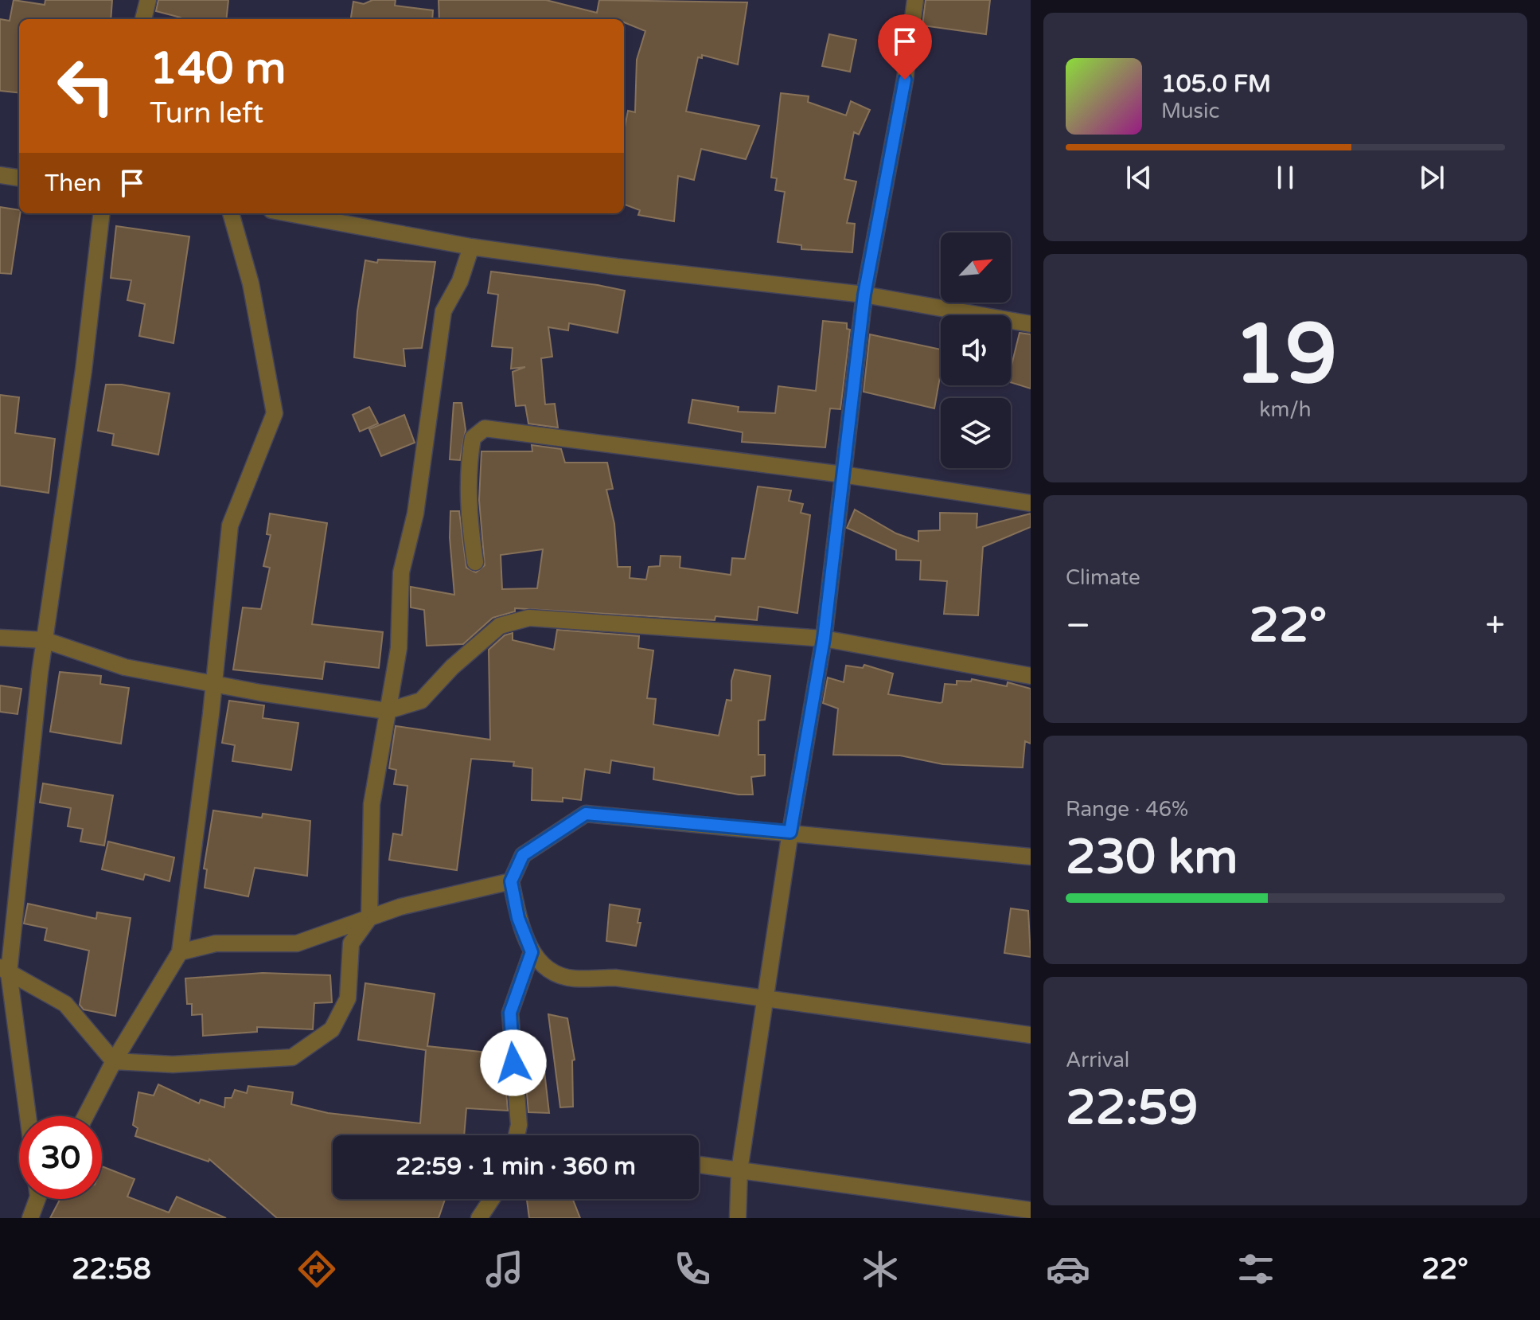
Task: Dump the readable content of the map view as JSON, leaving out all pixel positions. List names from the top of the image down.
{
  "north": "top right",
  "page": {
    "turn": ["140 m", "Turn left"],
    "song": ["105.0 FM", "Music"],
    "then": "Then",
    "tile": [
      ["19", "km/h"],
      "Climate",
      ["Range · 46%", "230 km"],
      ["Arrival", "22:59"]
    ],
    "heat": ["−", "22°", "+"],
    "limit": "30",
    "trip": "22:59 · 1 min · 360 m",
    "tabs": ["22:58", "22°"]
  }
}
